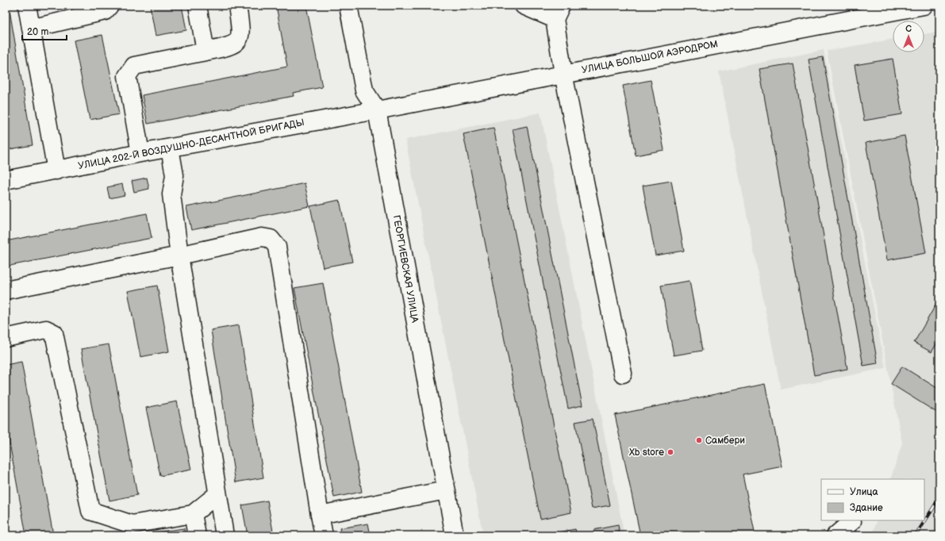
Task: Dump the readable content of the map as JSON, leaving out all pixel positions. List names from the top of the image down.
{
  "streets": {
    "street": ["УЛИЦА БОЛЬШОЙ АЭРОДРОМ", "УЛИЦА 202-Й ВОЗДУШНО-ДЕСАНТНОЙ БРИГАДЫ", "ГЕОРГИЕВСКАЯ УЛИЦА"]
  },
  "crossings": [
    ["УЛИЦА БОЛЬШОЙ АЭРОДРОМ", "УЛИЦА 202-Й ВОЗДУШНО-ДЕСАНТНОЙ БРИГАДЫ"],
    ["УЛИЦА БОЛЬШОЙ АЭРОДРОМ", "ГЕОРГИЕВСКАЯ УЛИЦА"],
    ["УЛИЦА 202-Й ВОЗДУШНО-ДЕСАНТНОЙ БРИГАДЫ", "ГЕОРГИЕВСКАЯ УЛИЦА"]
  ],
  "places": ["Самбери", "Xb store"],
  "legend": ["Улица", "Здание"],
  "scale_bar": "20 m",
  "north": "top"
}
